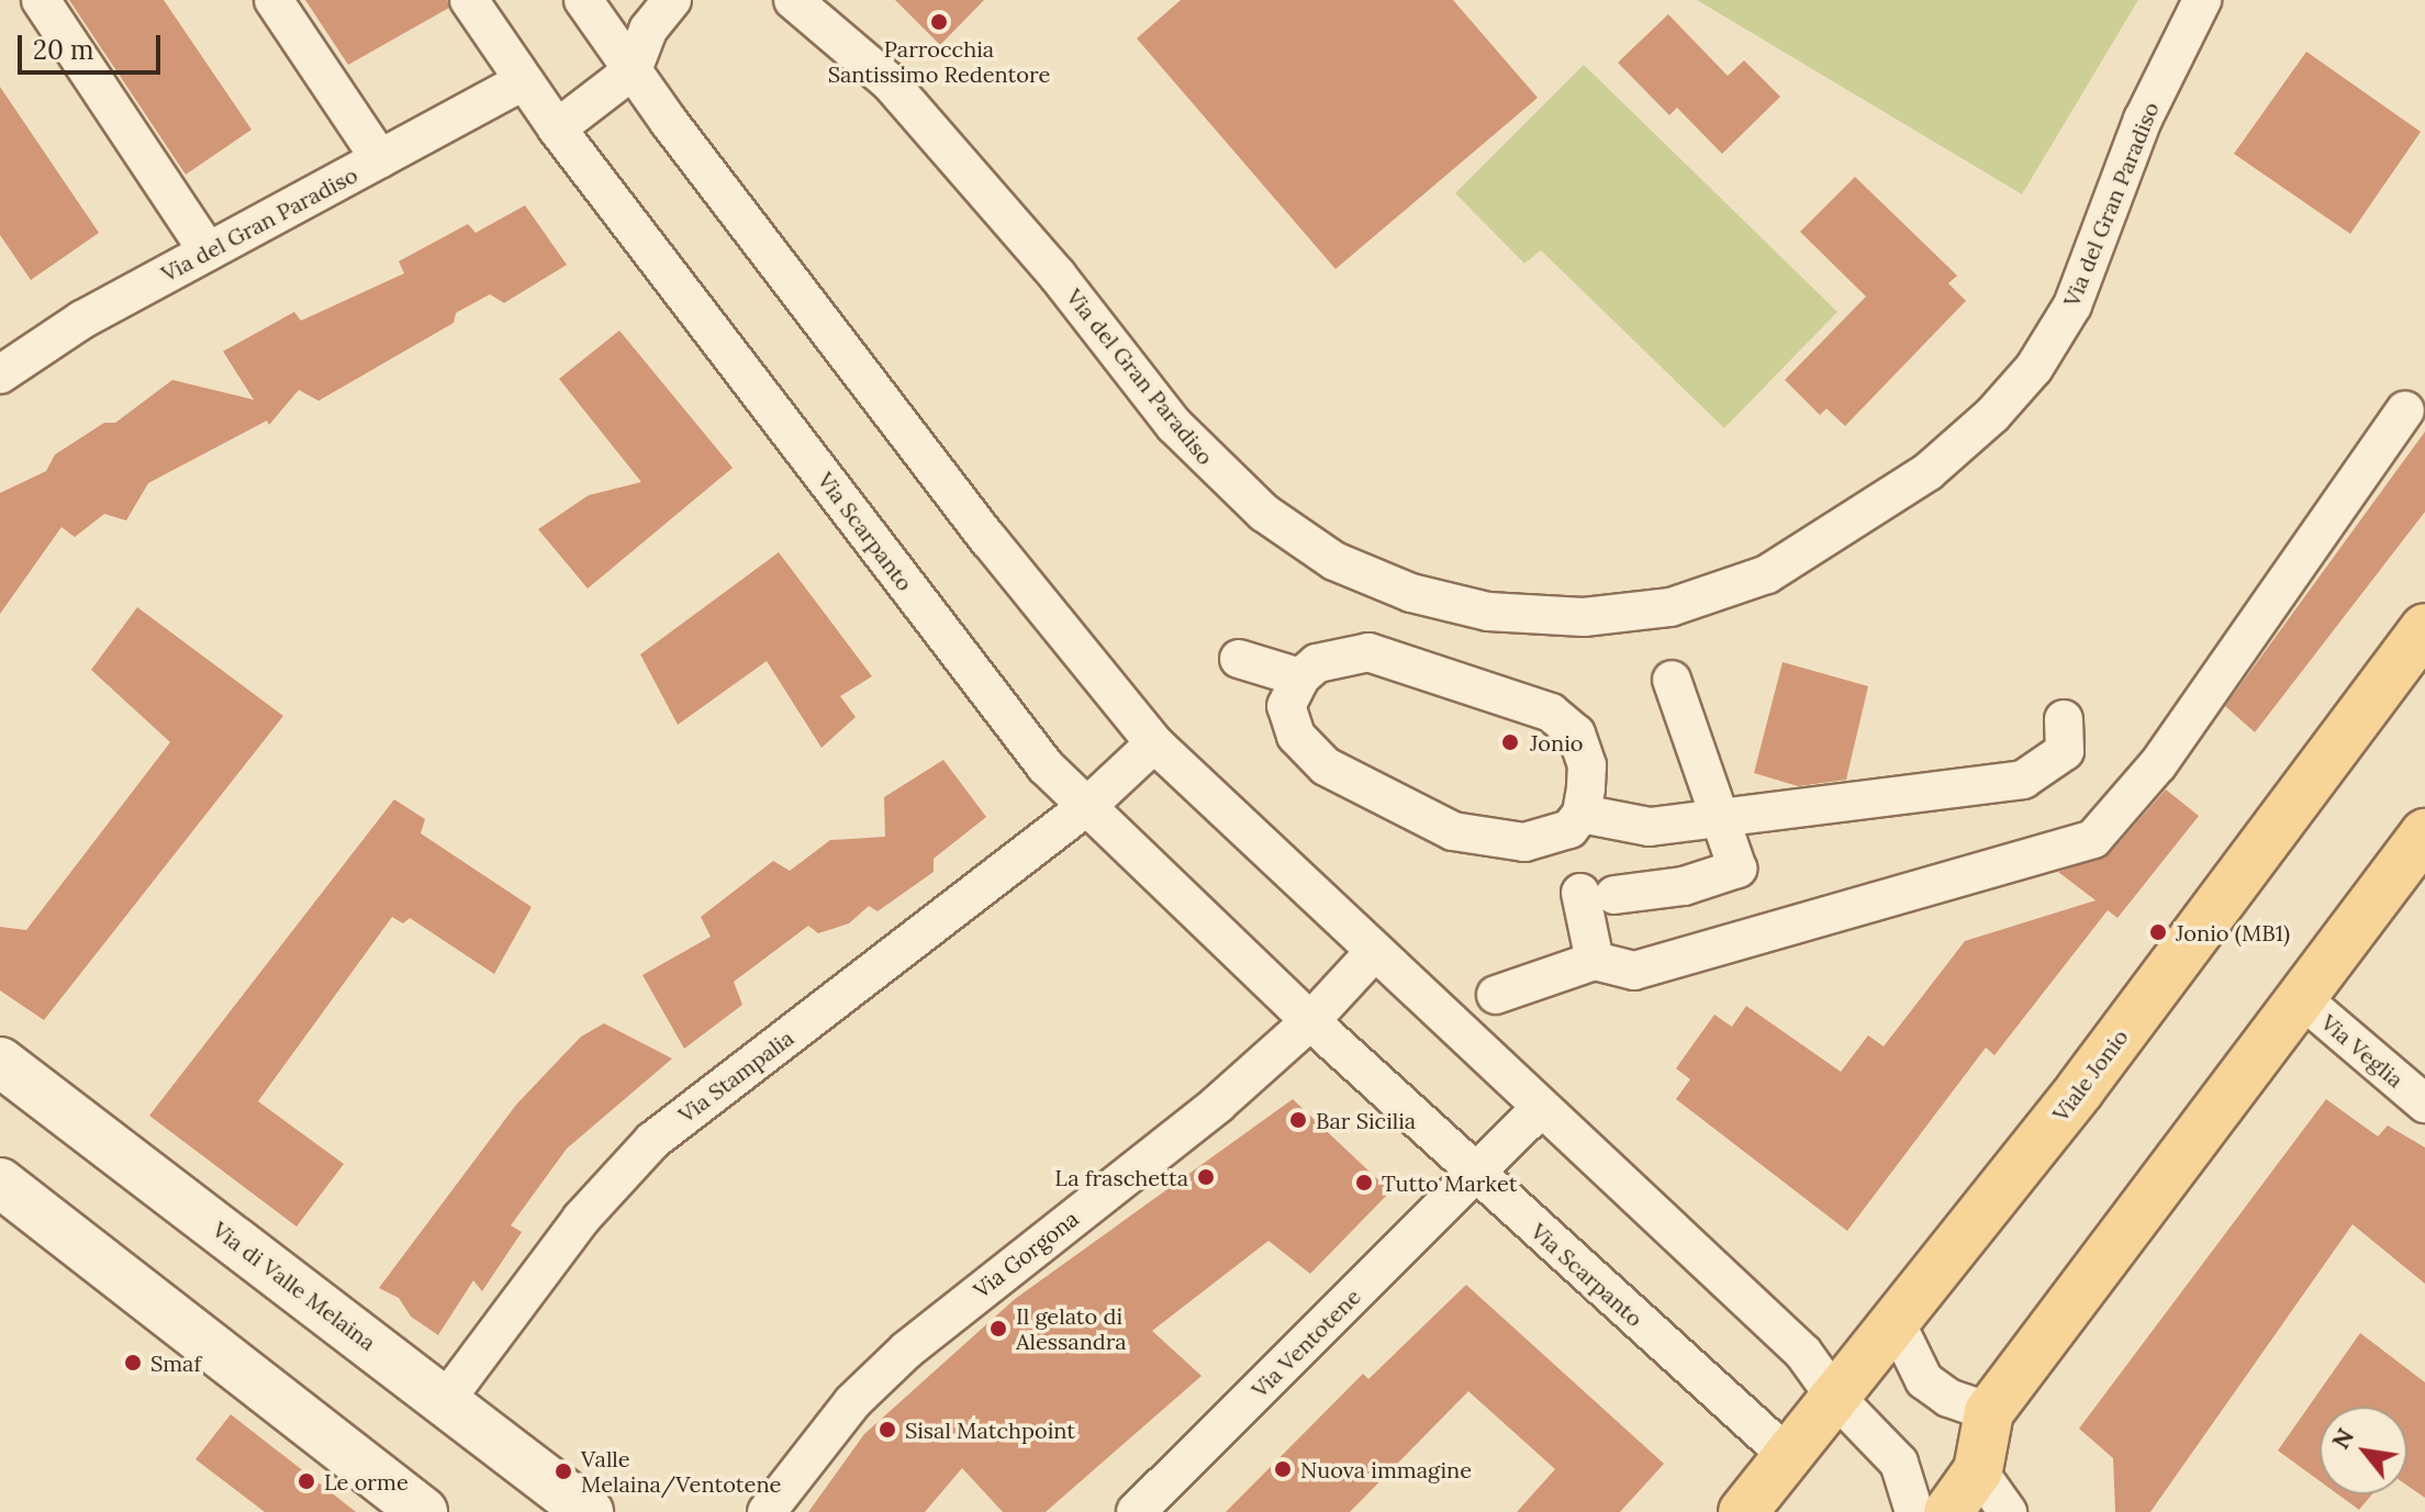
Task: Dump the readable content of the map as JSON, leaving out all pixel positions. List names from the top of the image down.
{
  "streets": {
    "main road": ["Viale Jonio", "Via di Valle Melaina"],
    "street": [
      "Via del Gran Paradiso",
      "Via Scarpanto",
      "Via Veglia",
      "Via Stampalia",
      "Via Gorgona",
      "Via Ventotene"
    ]
  },
  "crossings": [
    ["Via del Gran Paradiso", "Via Scarpanto"],
    ["Via Scarpanto", "Viale Jonio"],
    ["Via Scarpanto", "Via Stampalia"],
    ["Via Scarpanto", "Via Gorgona"],
    ["Via Scarpanto", "Via Ventotene"],
    ["Via Stampalia", "Via di Valle Melaina"]
  ],
  "places": [
    "Parrocchia Santissimo Redentore",
    "Jonio",
    "Jonio (MB1)",
    "Bar Sicilia",
    "La fraschetta",
    "Tutto Market",
    "Il gelato di Alessandra",
    "Smaf",
    "Sisal Matchpoint",
    "Nuova immagine",
    "Valle Melaina/Ventotene",
    "Le orme"
  ],
  "scale_bar": "20 m",
  "north": "top left"
}
